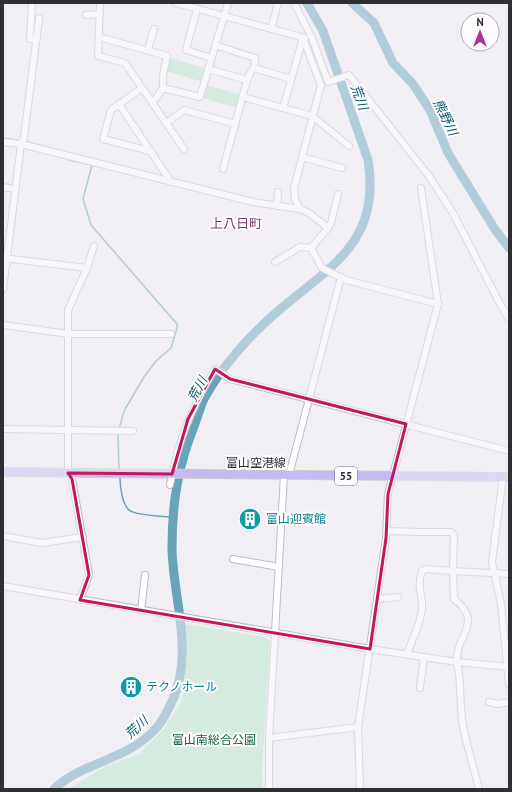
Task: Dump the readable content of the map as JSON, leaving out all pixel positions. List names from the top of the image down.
{
  "streets": {
    "main road": ["富山空港線", "55"]
  },
  "districts": ["上八日町"],
  "water": ["荒川", "熊野川"],
  "parks": ["富山南総合公園"],
  "places": {
    "building": ["富山迎賓館", "テクノホール"]
  },
  "north": "top"
}
